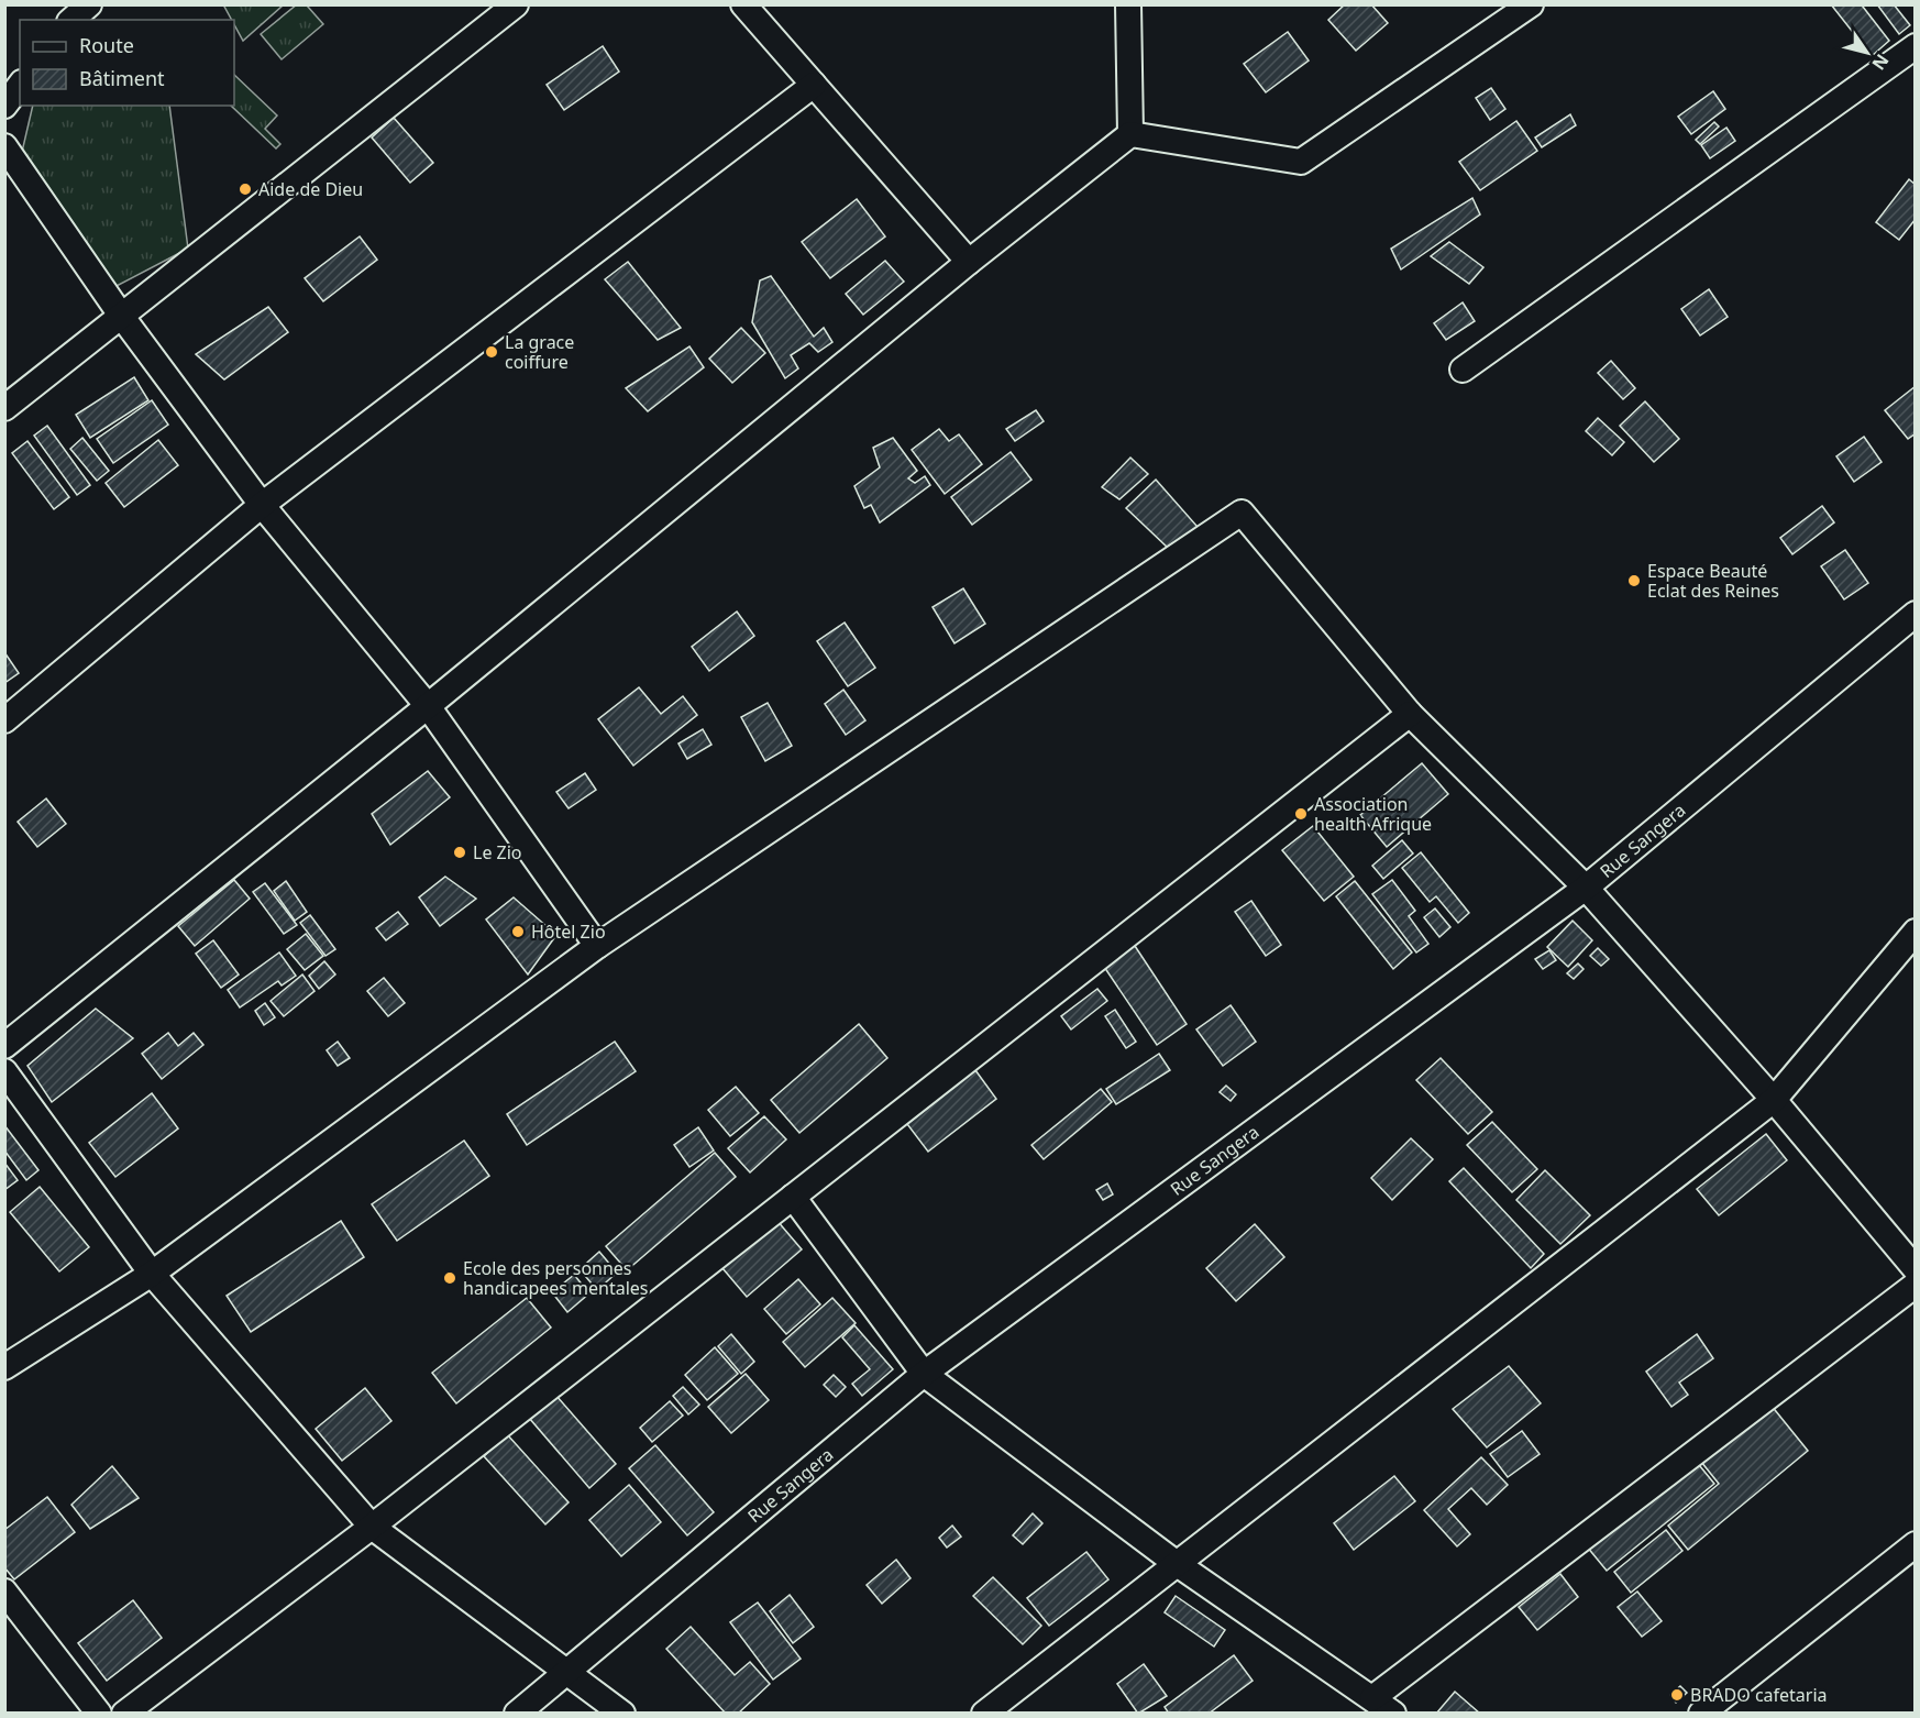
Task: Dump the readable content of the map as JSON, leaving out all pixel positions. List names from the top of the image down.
{
  "streets": {
    "street": ["Rue Sangera"]
  },
  "places": [
    "Aide de Dieu",
    "La grace coiffure",
    "Espace Beauté Eclat des Reines",
    "Association health Afrique",
    "Le Zio",
    "Hôtel Zio",
    "Ecole des personnes handicapees mentales",
    "BRADO cafetaria"
  ],
  "legend": ["Route", "Bâtiment"],
  "north": "bottom right"
}
